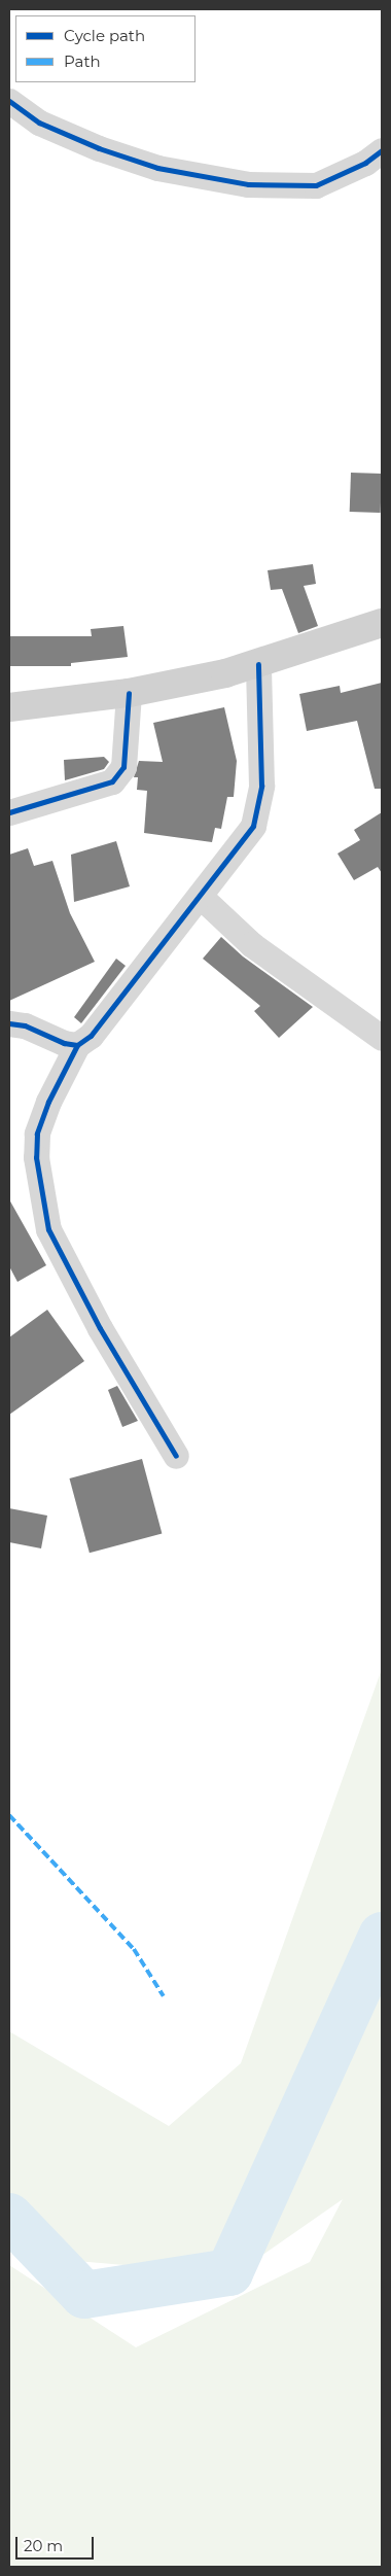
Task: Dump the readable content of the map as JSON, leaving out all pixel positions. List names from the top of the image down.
{
  "legend": ["Cycle path", "Path"],
  "scale_bar": "20 m"
}
